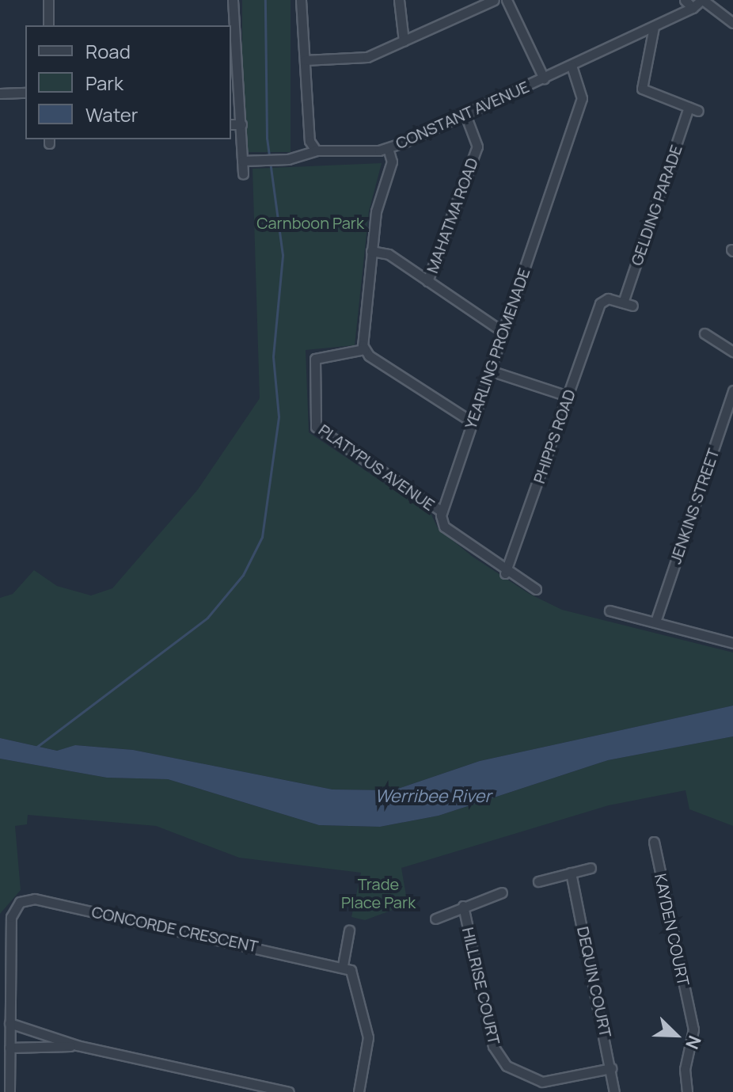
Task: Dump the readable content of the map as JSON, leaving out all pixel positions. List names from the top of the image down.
{
  "streets": {
    "street": [
      "CONSTANT AVENUE",
      "GELDING PARADE",
      "MAHATMA ROAD",
      "YEARLING PROMENADE",
      "PHIPPS ROAD",
      "PLATYPUS AVENUE",
      "JENKINS STREET",
      "CONCORDE CRESCENT",
      "KAYDEN COURT",
      "DEQUIN COURT",
      "HILLRISE COURT"
    ]
  },
  "crossings": [
    ["CONSTANT AVENUE", "GELDING PARADE"],
    ["CONSTANT AVENUE", "MAHATMA ROAD"],
    ["CONSTANT AVENUE", "YEARLING PROMENADE"],
    ["GELDING PARADE", "PHIPPS ROAD"],
    ["YEARLING PROMENADE", "PLATYPUS AVENUE"],
    ["DEQUIN COURT", "HILLRISE COURT"]
  ],
  "water": ["Werribee River"],
  "parks": ["Carnboon Park", "Trade Place Park"],
  "legend": ["Road", "Park", "Water"],
  "north": "bottom right"
}
